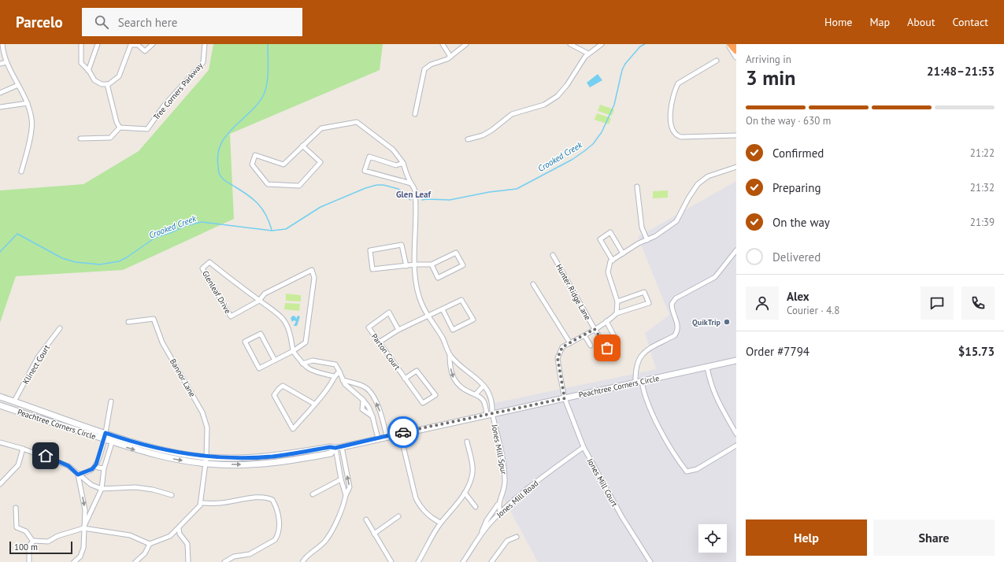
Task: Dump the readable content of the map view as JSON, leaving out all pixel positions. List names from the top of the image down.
{
  "streets": {
    "street": [
      "Tree Corners Parkway",
      "Glenleaf Drive",
      "Hunter Ridge Lane",
      "Parton Court",
      "Klinect Court",
      "Bannor Lane",
      "Peachtree Corners Circle",
      "Jones Mill Spur",
      "Jones Mill Court",
      "Jones Mill Road"
    ]
  },
  "crossings": [
    ["Hunter Ridge Lane", "Peachtree Corners Circle"],
    ["Hunter Ridge Lane", "Jones Mill Court"],
    ["Klinect Court", "Peachtree Corners Circle"],
    ["Bannor Lane", "Peachtree Corners Circle"],
    ["Peachtree Corners Circle", "Jones Mill Spur"],
    ["Peachtree Corners Circle", "Jones Mill Court"],
    ["Jones Mill Spur", "Jones Mill Road"],
    ["Jones Mill Court", "Jones Mill Road"]
  ],
  "districts": ["Glen Leaf"],
  "water": ["Crooked Creek"],
  "places": ["QuikTrip"],
  "scale_bar": "100 m",
  "page": {
    "header": "Parcelo",
    "search": "Search here",
    "nav": [
      "Home",
      "Map",
      "About",
      "Contact"
    ],
    "heading": ["3 min", "Arriving in", "21:48–21:53"],
    "panel": [
      "Alex",
      "Courier · 4.8",
      "Order #7794",
      "$15.73"
    ],
    "bar": "On the way · 630 m",
    "list": [
      ["Confirmed", "21:22"],
      ["Preparing", "21:32"],
      ["On the way", "21:39"],
      "Delivered"
    ],
    "buttons": ["Help", "Share"],
    "scale": "100 m"
  }
}
